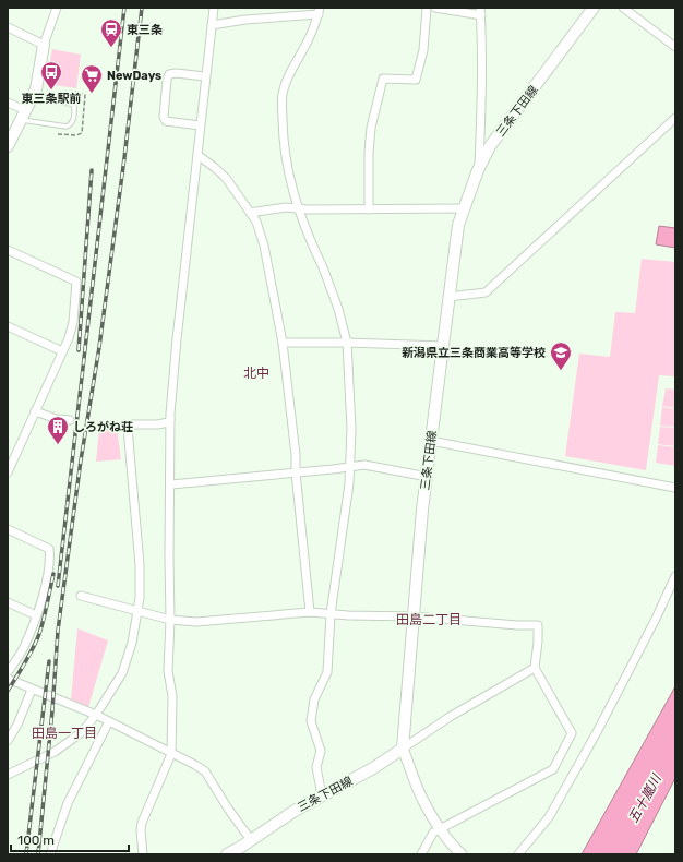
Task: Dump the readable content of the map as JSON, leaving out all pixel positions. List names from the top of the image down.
{
  "streets": {
    "main road": ["三条下田線"]
  },
  "districts": ["北中", "田島二丁目", "田島一丁目"],
  "water": ["五十嵐川"],
  "places": {
    "station": ["東三条"],
    "bus stop": ["東三条駅前"],
    "supermarket": ["NewDays"],
    "school or university": ["新潟県立三条商業高等学校"],
    "building": ["しろがね荘"]
  },
  "scale_bar": "100 m"
}
